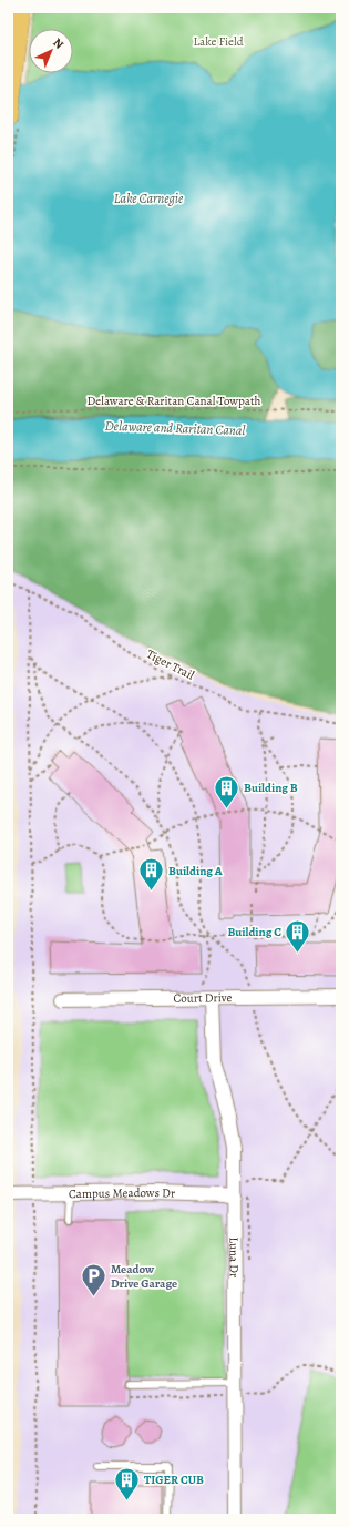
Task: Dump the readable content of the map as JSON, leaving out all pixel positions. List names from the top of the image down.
{
  "streets": {
    "street": ["Court Drive", "Campus Meadows Dr", "Luna Dr"],
    "path": ["Delaware & Raritan Canal Towpath", "Tiger Trail"]
  },
  "crossings": [
    ["Court Drive", "Luna Dr"],
    ["Campus Meadows Dr", "Luna Dr"]
  ],
  "water": ["Lake Carnegie", "Delaware and Raritan Canal"],
  "parks": ["Lake Field"],
  "places": {
    "building": [
      "Building B",
      "Building A",
      "Building C",
      "TIGER CUB"
    ],
    "parking": ["Meadow Drive Garage"]
  },
  "north": "top right"
}
